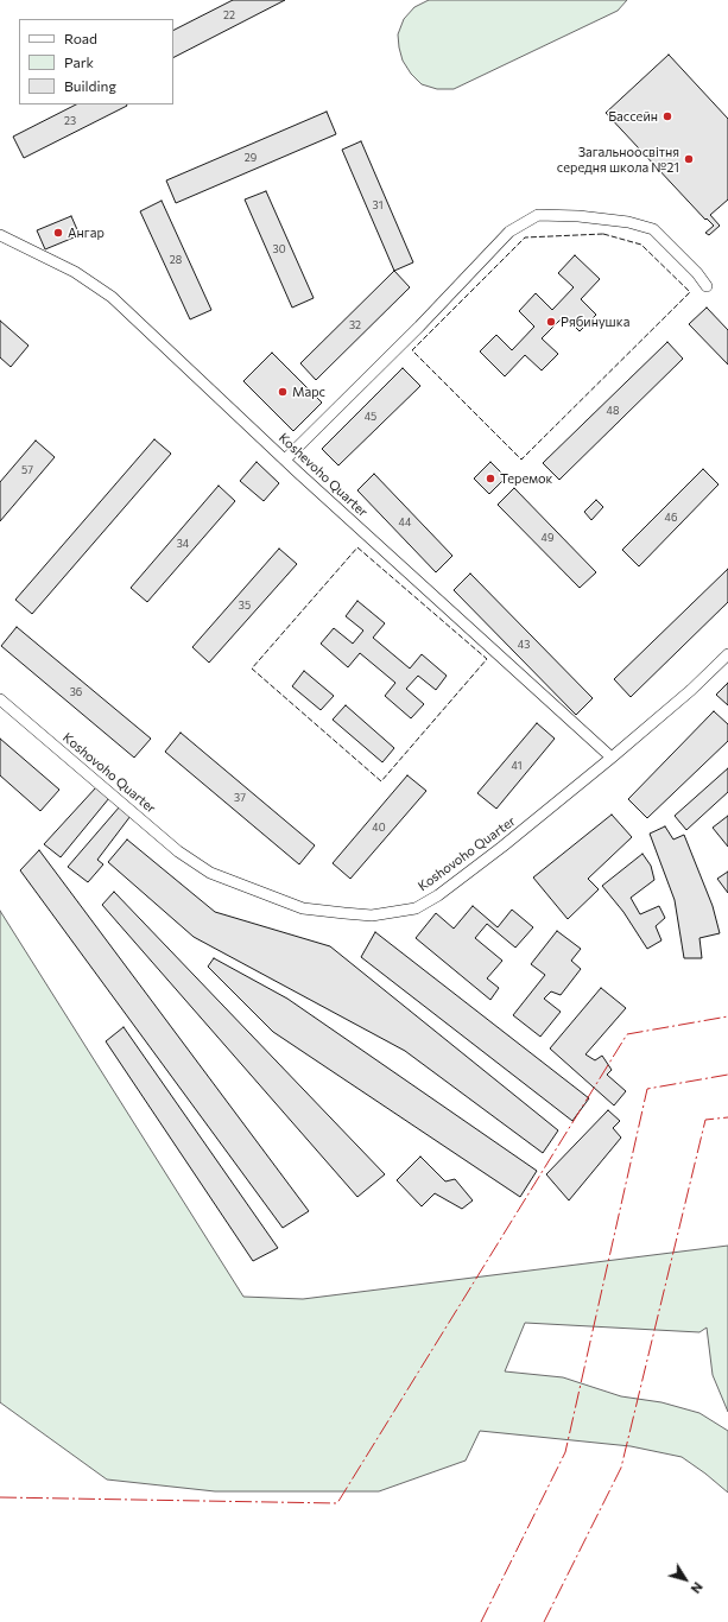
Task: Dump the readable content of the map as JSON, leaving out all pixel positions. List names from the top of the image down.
{
  "streets": {
    "street": ["Koshevoho Quarter", "Koshovoho Quarter"]
  },
  "crossings": [
    ["Koshevoho Quarter", "Koshovoho Quarter"]
  ],
  "places": [
    "Бассейн",
    "Загальноосвітня середня школа №21",
    "Ангар",
    "Рябинушка",
    "Марс",
    "Теремок"
  ],
  "house_numbers": [
    "22",
    "23",
    "29",
    "31",
    "30",
    "28",
    "32",
    "48",
    "45",
    "57",
    "46",
    "44",
    "49",
    "34",
    "35",
    "43",
    "36",
    "41",
    "37",
    "40"
  ],
  "legend": ["Road", "Park", "Building"],
  "north": "bottom right"
}
